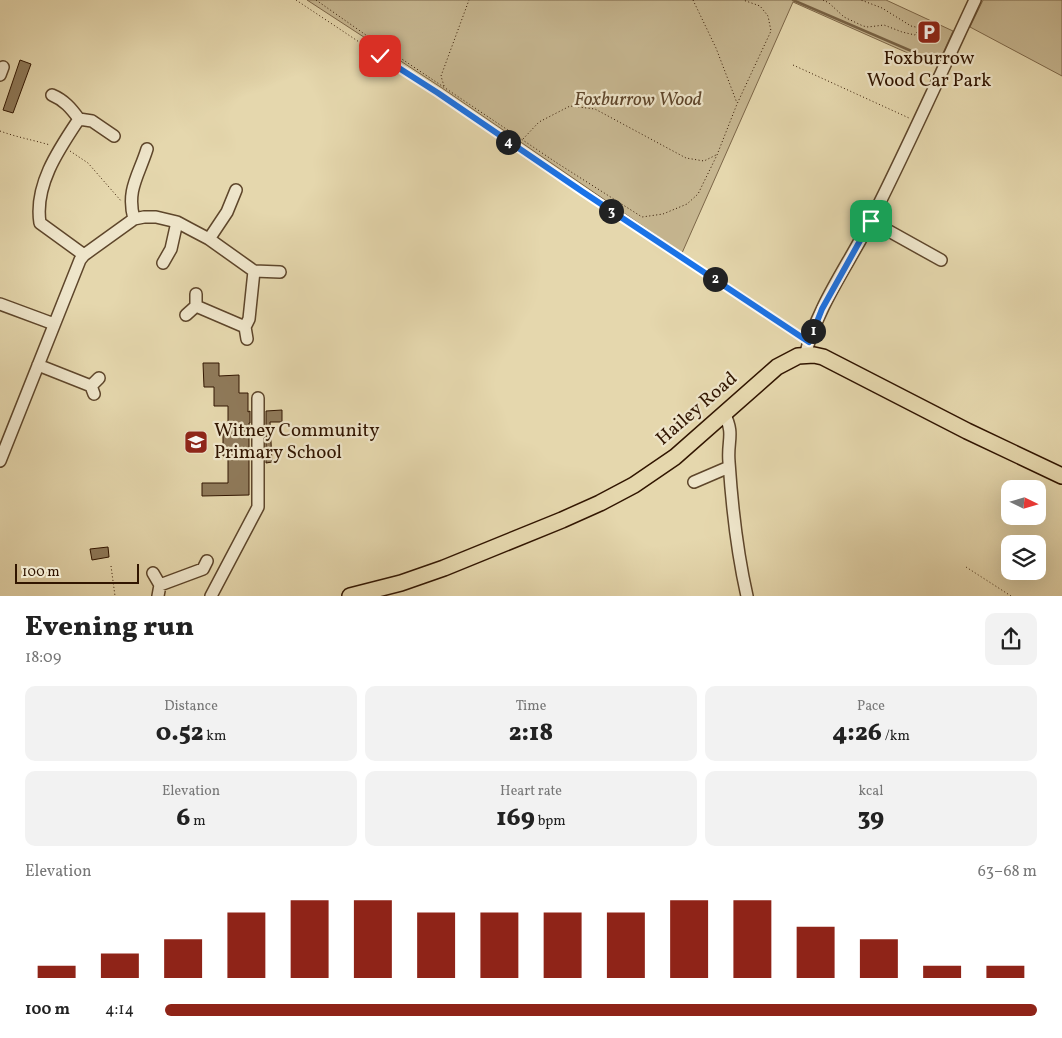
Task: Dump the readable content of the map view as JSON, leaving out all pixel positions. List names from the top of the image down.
{
  "streets": {
    "main road": ["Hailey Road"]
  },
  "parks": ["Foxburrow Wood"],
  "places": {
    "parking": ["Foxburrow Wood Car Park"],
    "school or university": ["Witney Community Primary School"]
  },
  "scale_bar": "100 m",
  "north": "right",
  "page": {
    "pins": [
      "4",
      "3",
      "2",
      "1"
    ],
    "scale": "100 m",
    "heading": ["Evening run", "18:09"],
    "stats": [
      ["Distance", "0.52 km"],
      ["Time", "2:18"],
      ["Pace", "4:26 /km"],
      ["Elevation", "6 m"],
      ["Heart rate", "169 bpm"],
      ["kcal", "39"]
    ],
    "chart": ["Elevation", "63–68 m"],
    "list": [
      {
        "name": "100 m",
        "note": "4:14"
      }
    ]
  }
}
